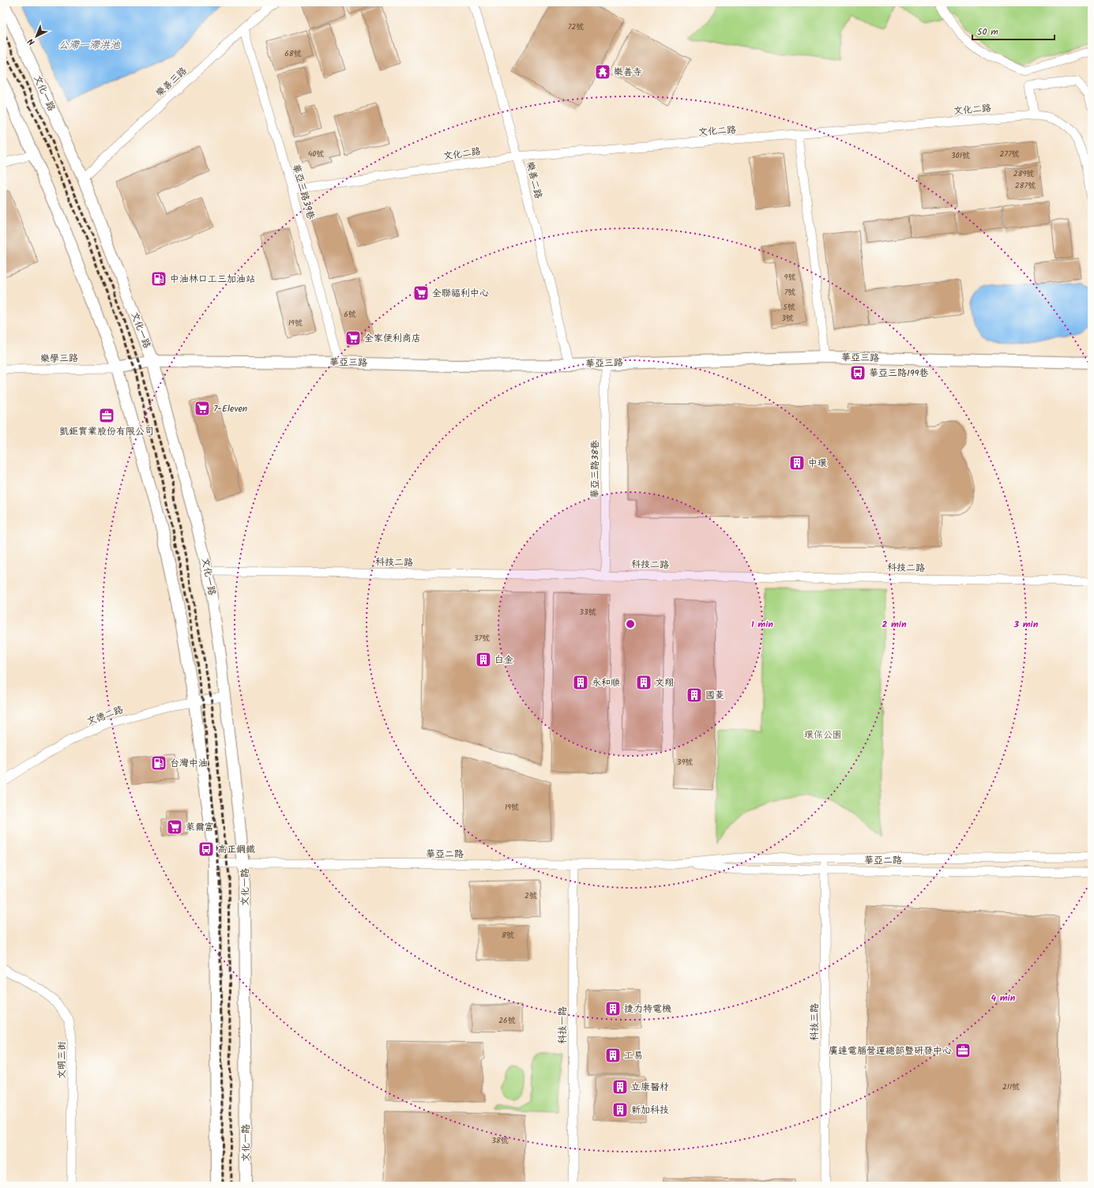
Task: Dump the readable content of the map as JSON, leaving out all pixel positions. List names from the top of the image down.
{
  "streets": {
    "street": [
      "樂善三路",
      "文化一路",
      "文化二路",
      "樂善二路",
      "華亞三路39巷",
      "華亞三路",
      "樂學三路",
      "華亞三路38巷",
      "科技二路",
      "文德二路",
      "華亞二路",
      "科技三路",
      "科技一路",
      "文明三街"
    ]
  },
  "crossings": [
    ["樂善三路", "文化一路"],
    ["樂善三路", "華亞三路39巷"],
    ["文化一路", "華亞三路"],
    ["文化一路", "科技二路"],
    ["文化一路", "文德二路"],
    ["文化一路", "華亞二路"],
    ["文化二路", "樂善二路"],
    ["文化二路", "華亞三路39巷"],
    ["樂善二路", "華亞三路"],
    ["華亞三路39巷", "華亞三路"],
    ["華亞三路", "樂學三路"],
    ["華亞三路", "華亞三路38巷"],
    ["華亞三路38巷", "科技二路"],
    ["華亞二路", "科技三路"],
    ["華亞二路", "科技一路"]
  ],
  "water": ["公滯一滯洪池"],
  "parks": ["環保公園"],
  "places": {
    "temple": ["樂善寺"],
    "fuel station": ["中油林口工三加油站", "台灣中油"],
    "supermarket": [
      "全聯福利中心",
      "全家便利商店",
      "7-Eleven",
      "萊爾富"
    ],
    "bus stop": ["華亞三路199巷", "高正鋼鐵"],
    "office": ["凱鉅實業股份有限公司", "廣達電腦營運總部暨研發中心"],
    "building": [
      "中環",
      "白金",
      "永和順",
      "文翔",
      "國菱",
      "捷力特電機",
      "工易",
      "立康醫材",
      "新加科技"
    ]
  },
  "house_numbers": [
    "72號",
    "68號",
    "40號",
    "277號",
    "301號",
    "289號",
    "287號",
    "9號",
    "7號",
    "5號",
    "6號",
    "3號",
    "19號",
    "33號",
    "37號",
    "39號",
    "19號",
    "2號",
    "8號",
    "26號",
    "211號",
    "38號"
  ],
  "scale_bar": "50 m",
  "north": "bottom left",
  "rings": [
    "1 min",
    "2 min",
    "3 min",
    "4 min"
  ]
}
